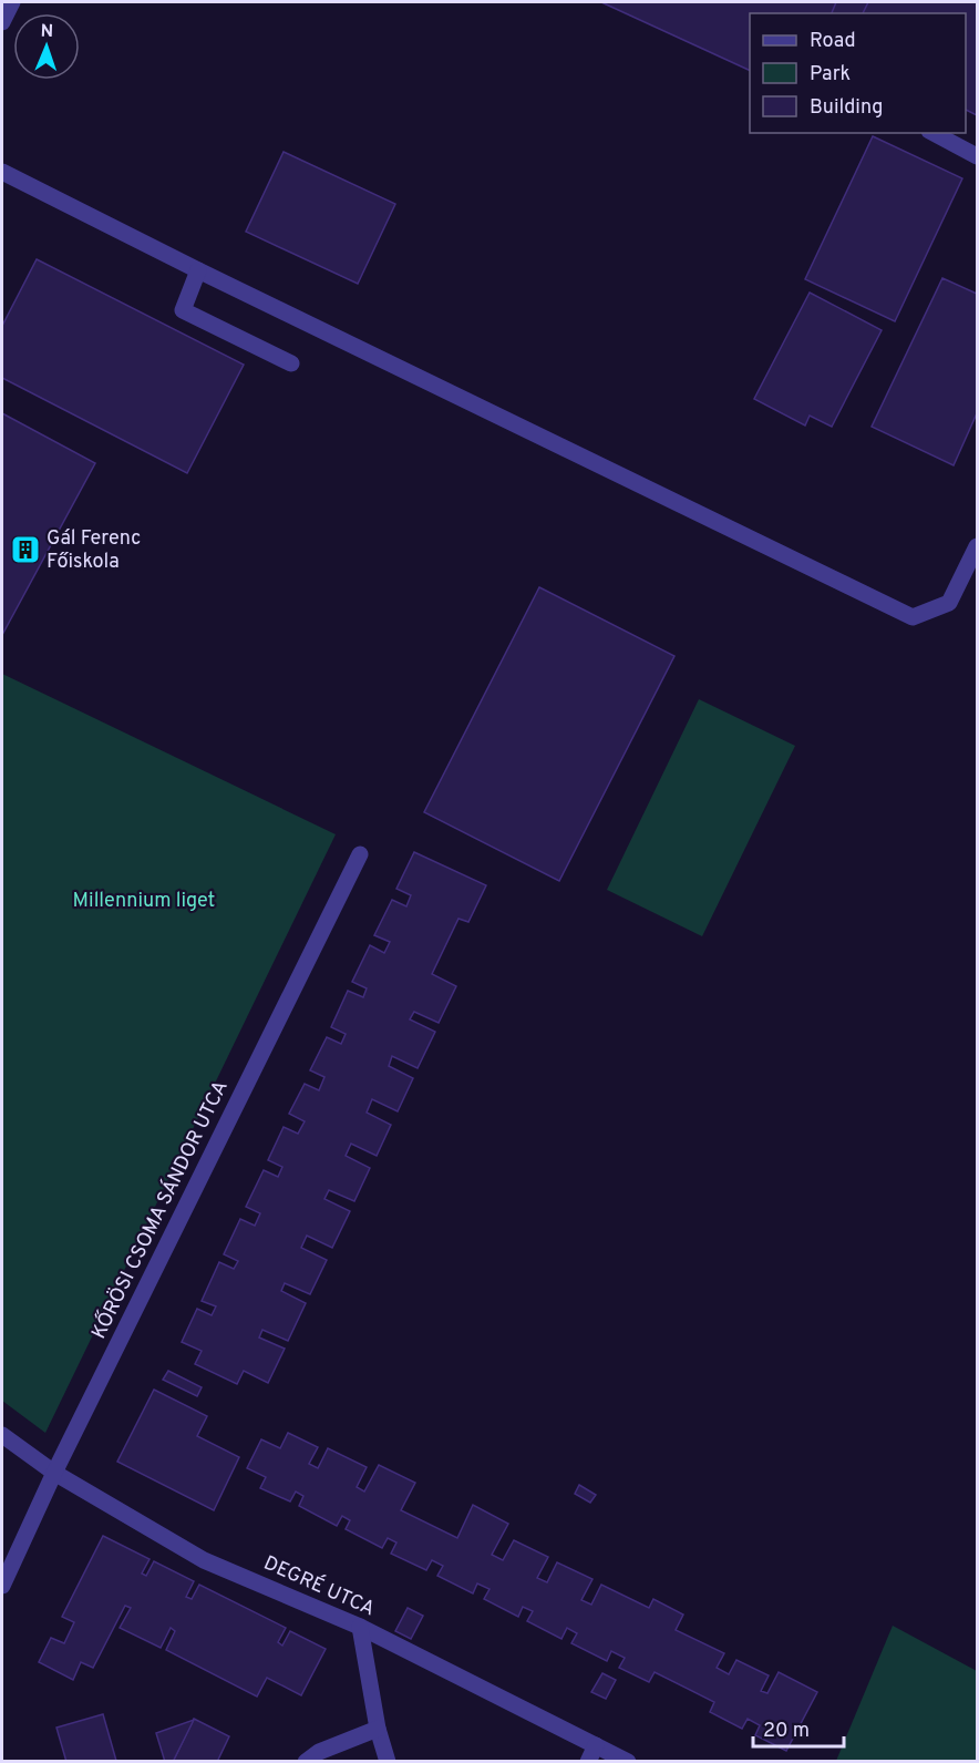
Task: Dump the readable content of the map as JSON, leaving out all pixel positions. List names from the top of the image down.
{
  "streets": {
    "street": ["KŐRÖSI CSOMA SÁNDOR UTCA", "DEGRÉ UTCA"]
  },
  "crossings": [
    ["KŐRÖSI CSOMA SÁNDOR UTCA", "DEGRÉ UTCA"]
  ],
  "parks": ["Millennium liget"],
  "places": {
    "building": ["Gál Ferenc Főiskola"]
  },
  "legend": ["Road", "Park", "Building"],
  "scale_bar": "20 m",
  "north": "top"
}
